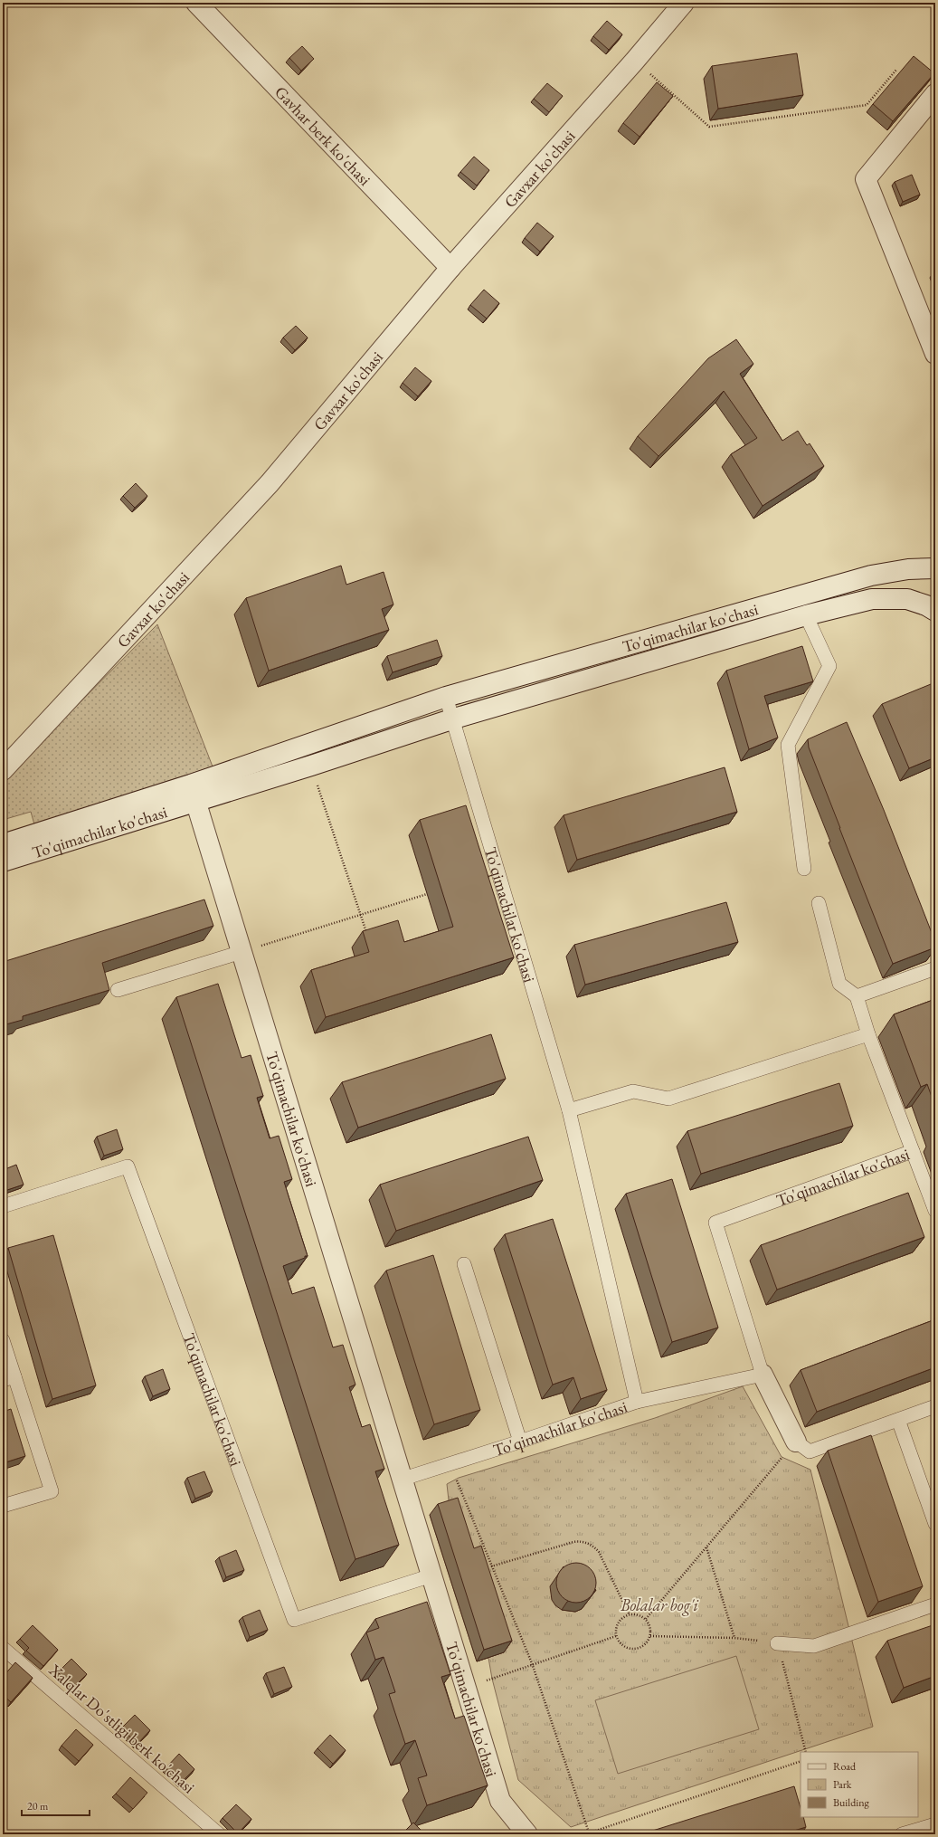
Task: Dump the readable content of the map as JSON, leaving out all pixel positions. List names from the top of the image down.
{
  "streets": {
    "street": ["Gavhar berk ko'chasi", "Gavxar ko'chasi", "To'qimachilar ko'chasi"],
    "lane": ["Xalqlar Do'stligi berk ko'chasi"]
  },
  "crossings": [
    ["Gavhar berk ko'chasi", "Gavxar ko'chasi"]
  ],
  "parks": ["Bolalar bog'i"],
  "legend": ["Road", "Park", "Building"],
  "scale_bar": "20 m"
}
